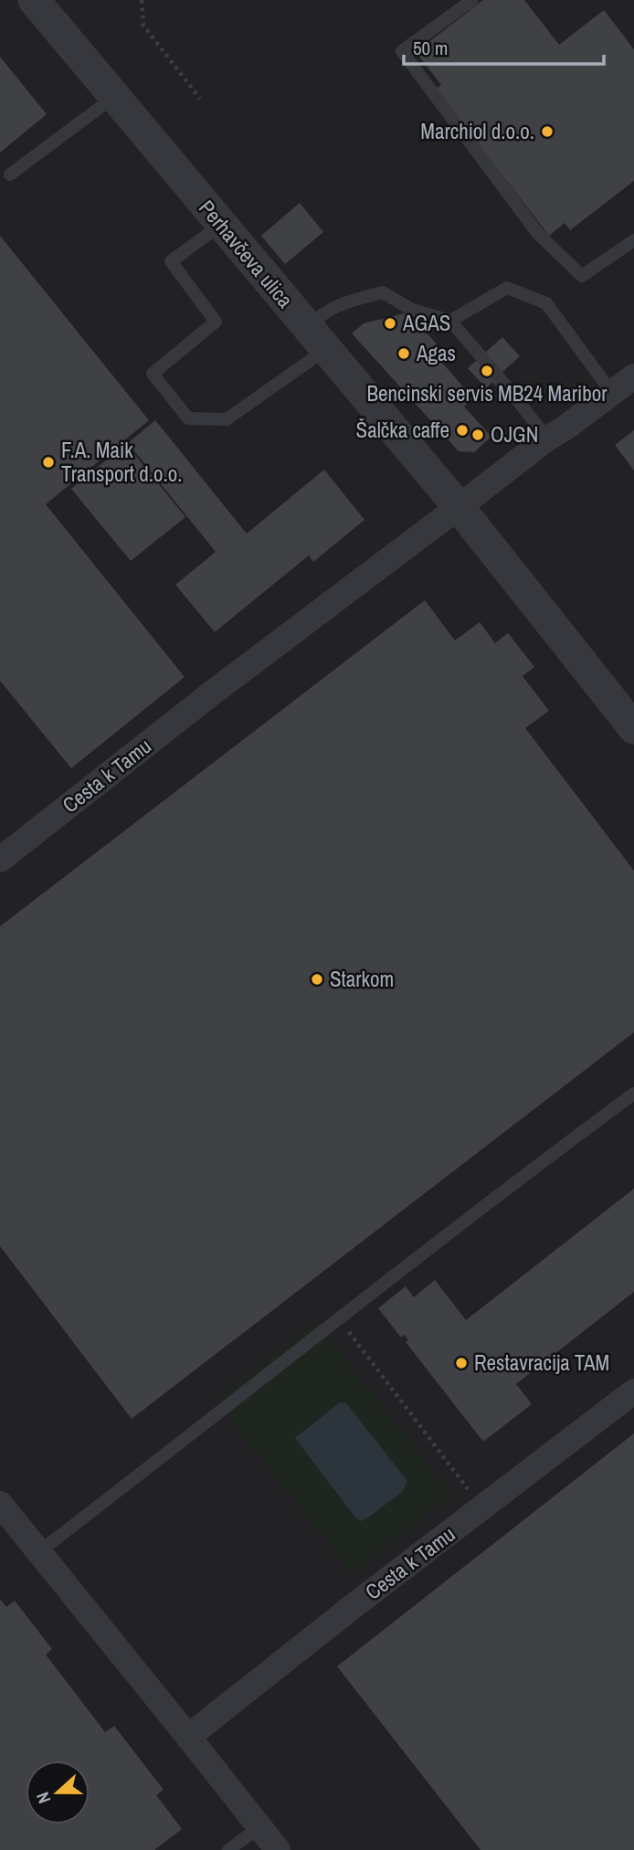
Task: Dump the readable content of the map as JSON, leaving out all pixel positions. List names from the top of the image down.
{
  "streets": {
    "street": ["Perhavčeva ulica", "Cesta k Tamu"]
  },
  "crossings": [
    ["Perhavčeva ulica", "Cesta k Tamu"]
  ],
  "places": [
    "Marchiol d.o.o.",
    "AGAS",
    "Agas",
    "Bencinski servis MB24 Maribor",
    "Šalčka caffe",
    "OJGN",
    "F.A. Maik Transport d.o.o.",
    "Starkom",
    "Restavracija TAM"
  ],
  "scale_bar": "50 m",
  "north": "left"
}
